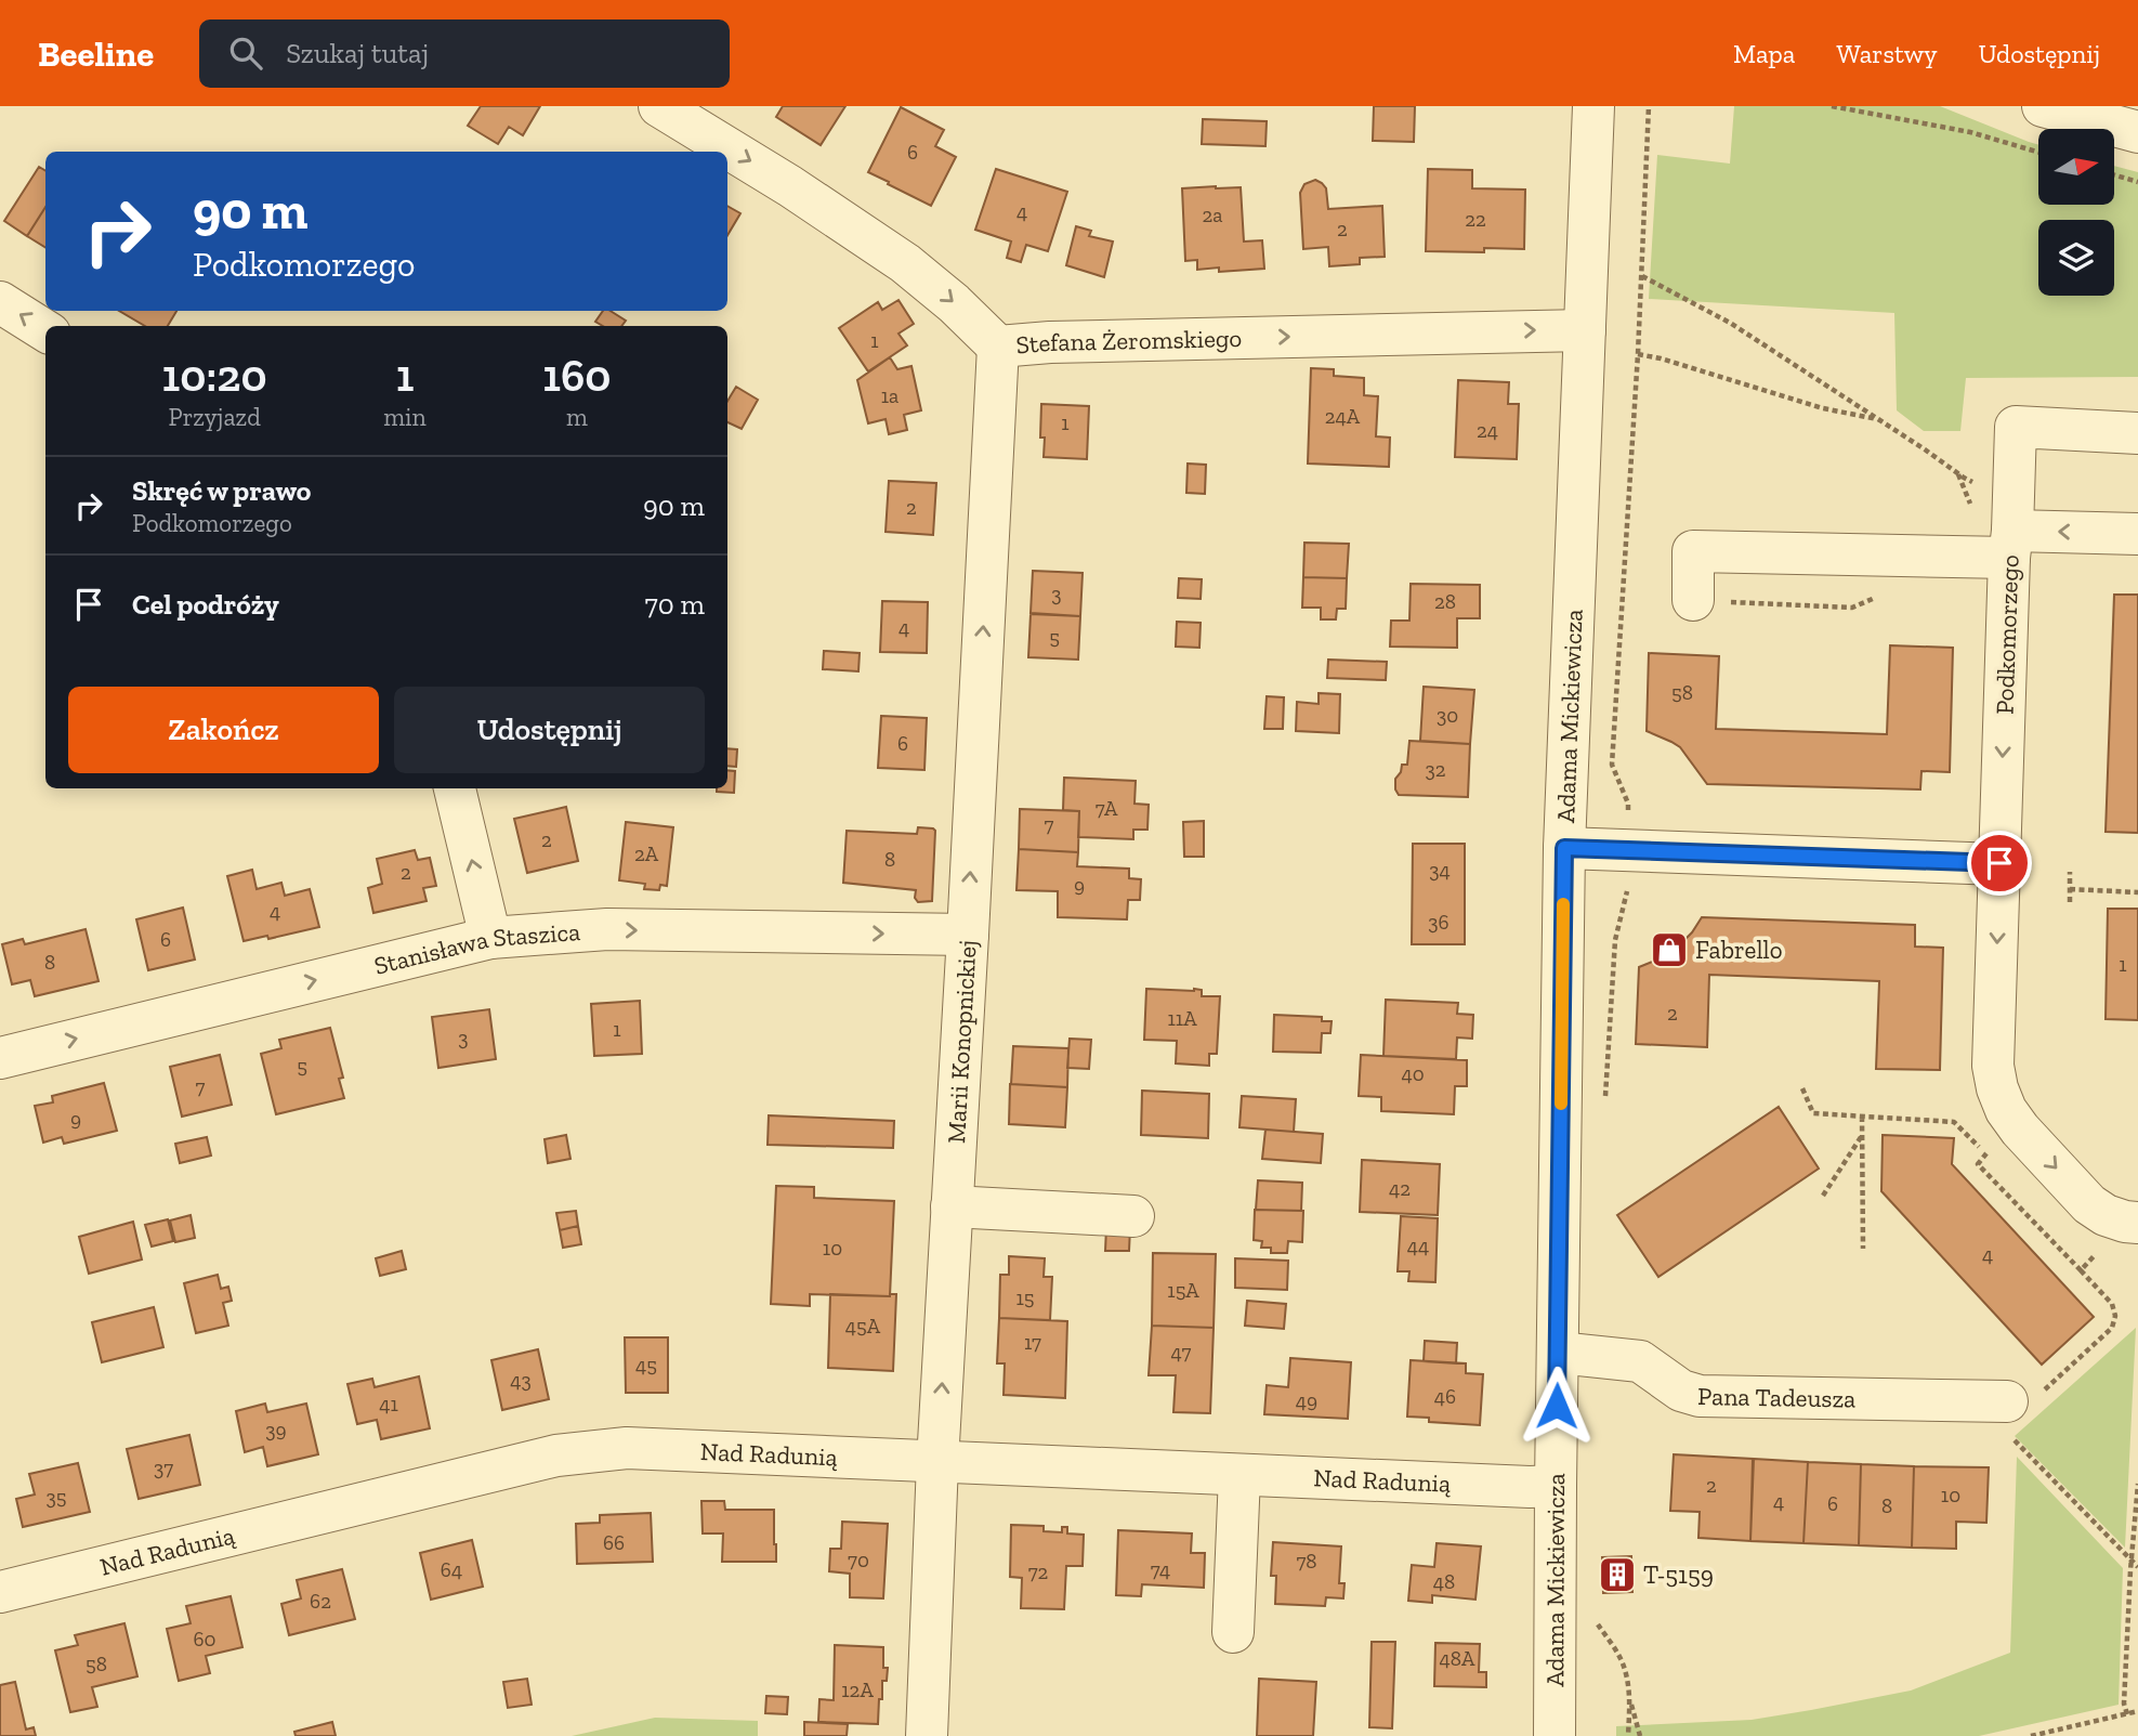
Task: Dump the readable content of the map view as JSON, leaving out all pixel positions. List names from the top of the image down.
{
  "streets": {
    "street": [
      "Stefana Żeromskiego",
      "Podkomorzego",
      "Adama Mickiewicza",
      "Stanisława Staszica",
      "Marii Konopnickiej",
      "Pana Tadeusza",
      "Nad Radunią"
    ]
  },
  "crossings": [
    ["Stefana Żeromskiego", "Adama Mickiewicza"],
    ["Stefana Żeromskiego", "Marii Konopnickiej"],
    ["Adama Mickiewicza", "Pana Tadeusza"],
    ["Adama Mickiewicza", "Nad Radunią"],
    ["Stanisława Staszica", "Marii Konopnickiej"],
    ["Marii Konopnickiej", "Nad Radunią"]
  ],
  "one_way": ["Stefana Żeromskiego", "Stanisława Staszica", "Marii Konopnickiej"],
  "places": {
    "shop": ["Fabrello"],
    "building": ["T-5159"]
  },
  "house_numbers": [
    "6",
    "4",
    "2a",
    "22",
    "2",
    "1",
    "1a",
    "24A",
    "1",
    "24",
    "2",
    "3",
    "28",
    "4",
    "5",
    "58",
    "30",
    "6",
    "32",
    "7A",
    "7",
    "2",
    "2A",
    "8",
    "34",
    "2",
    "9",
    "4",
    "36",
    "6",
    "8",
    "1",
    "2",
    "11A",
    "1",
    "3",
    "5",
    "40",
    "7",
    "9",
    "42",
    "44",
    "10",
    "4",
    "15A",
    "15",
    "45A",
    "17",
    "47",
    "45",
    "43",
    "46",
    "49",
    "41",
    "39",
    "37",
    "2",
    "10",
    "35",
    "4",
    "6",
    "8",
    "66",
    "70",
    "78",
    "64",
    "74",
    "72",
    "48",
    "62",
    "60",
    "48A",
    "58",
    "12A"
  ],
  "north": "right",
  "page": {
    "header": "Beeline",
    "search": "Szukaj tutaj",
    "nav": ["Mapa", "Warstwy", "Udostępnij"],
    "turn": ["90 m", "Podkomorzego"],
    "eta": [
      "10:20",
      "Przyjazd",
      "1",
      "min",
      "160",
      "m"
    ],
    "list": [
      {
        "name": "Skręć w prawo",
        "note": "Podkomorzego",
        "value": "90 m"
      },
      {
        "name": "Cel podróży",
        "value": "70 m"
      }
    ],
    "buttons": ["Zakończ", "Udostępnij"]
  }
}
